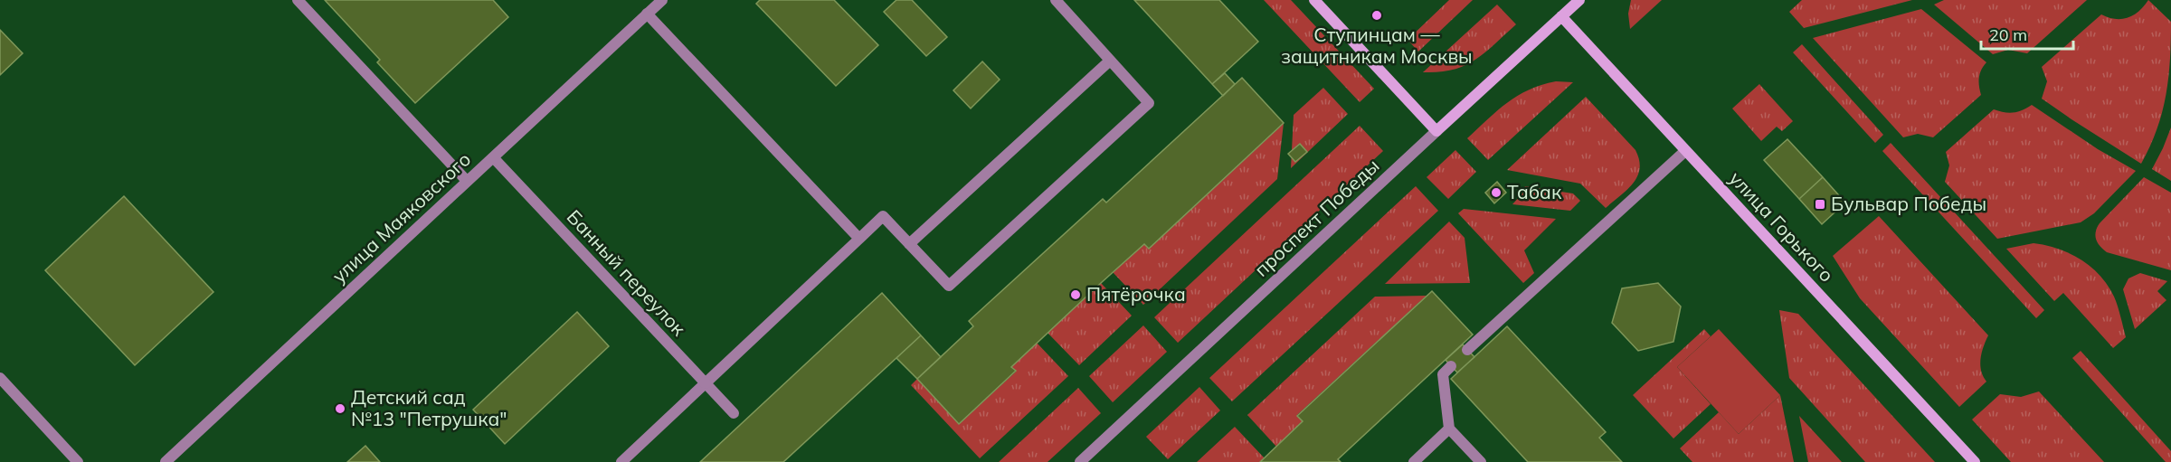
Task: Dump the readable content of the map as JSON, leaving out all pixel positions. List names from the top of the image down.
{
  "streets": {
    "main road": ["проспект Победы", "улица Горького"],
    "street": ["улица Маяковского", "Банный переулок"]
  },
  "crossings": [
    ["улица Маяковского", "Банный переулок"],
    ["проспект Победы", "улица Горького"]
  ],
  "places": {
    "other": [
      "Ступинцам — защитникам Москвы",
      "Табак",
      "Пятёрочка",
      "Детский сад №13 \"Петрушка\""
    ],
    "transit": ["Бульвар Победы"]
  },
  "scale_bar": "20 m"
}
